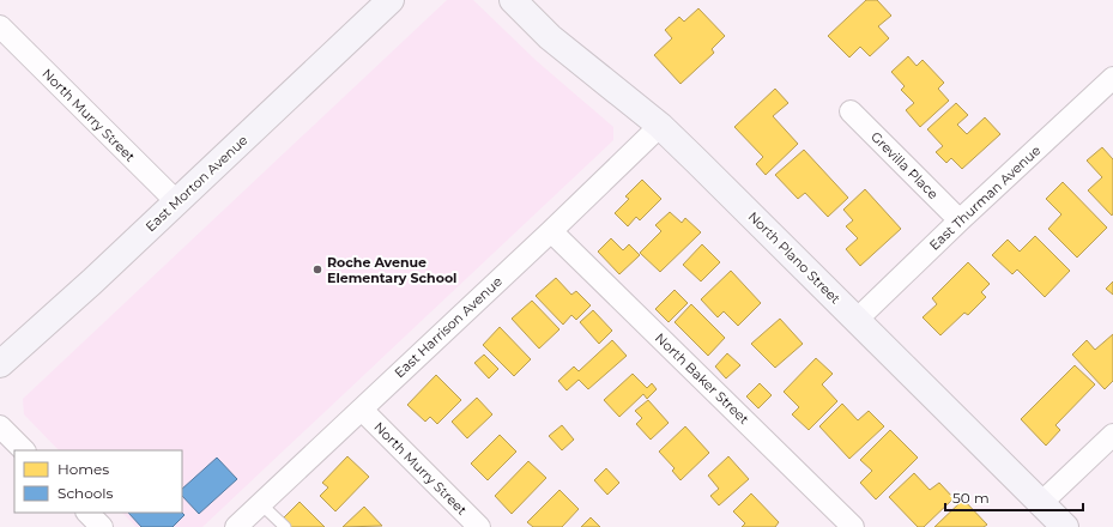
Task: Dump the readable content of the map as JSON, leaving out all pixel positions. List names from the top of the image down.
{
  "streets": {
    "main road": ["East Morton Avenue", "North Plano Street"],
    "street": [
      "North Murry Street",
      "Grevilla Place",
      "East Thurman Avenue",
      "East Harrison Avenue",
      "North Baker Street"
    ]
  },
  "crossings": [
    ["North Murry Street", "East Morton Avenue"],
    ["North Murry Street", "East Harrison Avenue"],
    ["Grevilla Place", "East Thurman Avenue"],
    ["East Thurman Avenue", "North Plano Street"],
    ["North Plano Street", "East Harrison Avenue"],
    ["East Harrison Avenue", "North Baker Street"]
  ],
  "places": ["Roche Avenue Elementary School"],
  "legend": ["Homes", "Schools"],
  "scale_bar": "50 m"
}
